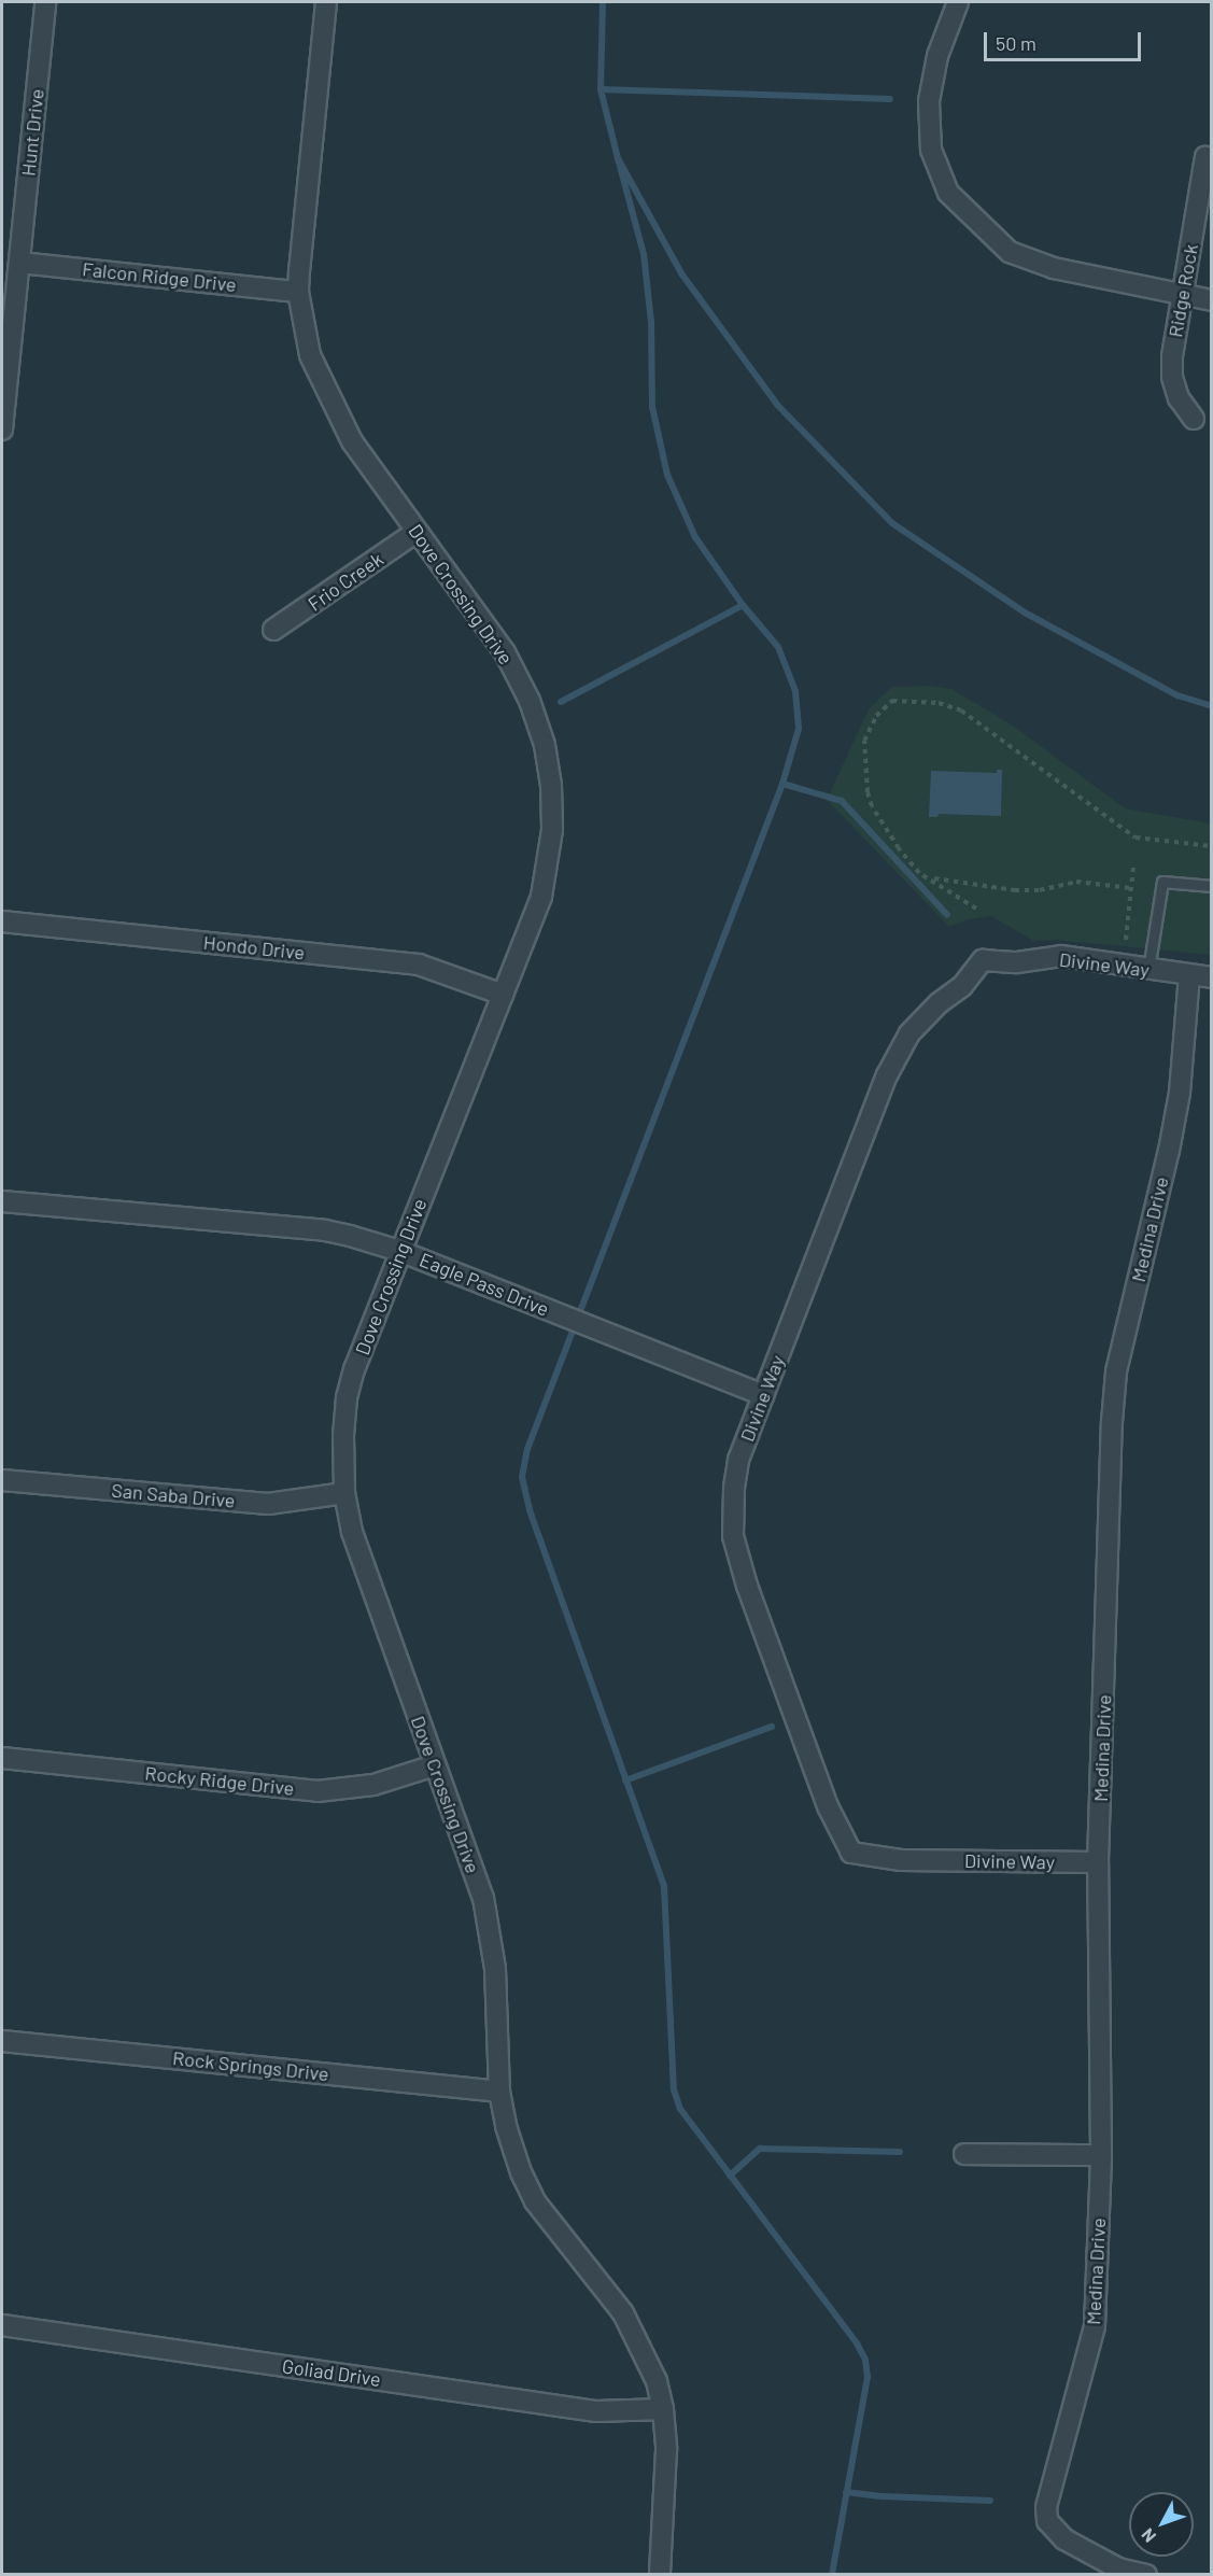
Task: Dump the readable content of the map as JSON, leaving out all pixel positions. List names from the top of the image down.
{
  "streets": {
    "street": [
      "Hunt Drive",
      "Falcon Ridge Drive",
      "Ridge Rock",
      "Frio Creek",
      "Dove Crossing Drive",
      "Hondo Drive",
      "Divine Way",
      "Medina Drive",
      "Eagle Pass Drive",
      "San Saba Drive",
      "Rocky Ridge Drive",
      "Rock Springs Drive",
      "Goliad Drive"
    ]
  },
  "crossings": [
    ["Hunt Drive", "Falcon Ridge Drive"],
    ["Falcon Ridge Drive", "Dove Crossing Drive"],
    ["Frio Creek", "Dove Crossing Drive"],
    ["Dove Crossing Drive", "Hondo Drive"],
    ["Dove Crossing Drive", "Eagle Pass Drive"],
    ["Dove Crossing Drive", "San Saba Drive"],
    ["Dove Crossing Drive", "Rocky Ridge Drive"],
    ["Dove Crossing Drive", "Rock Springs Drive"],
    ["Dove Crossing Drive", "Goliad Drive"],
    ["Divine Way", "Medina Drive"],
    ["Divine Way", "Eagle Pass Drive"]
  ],
  "scale_bar": "50 m",
  "north": "bottom left"
}
